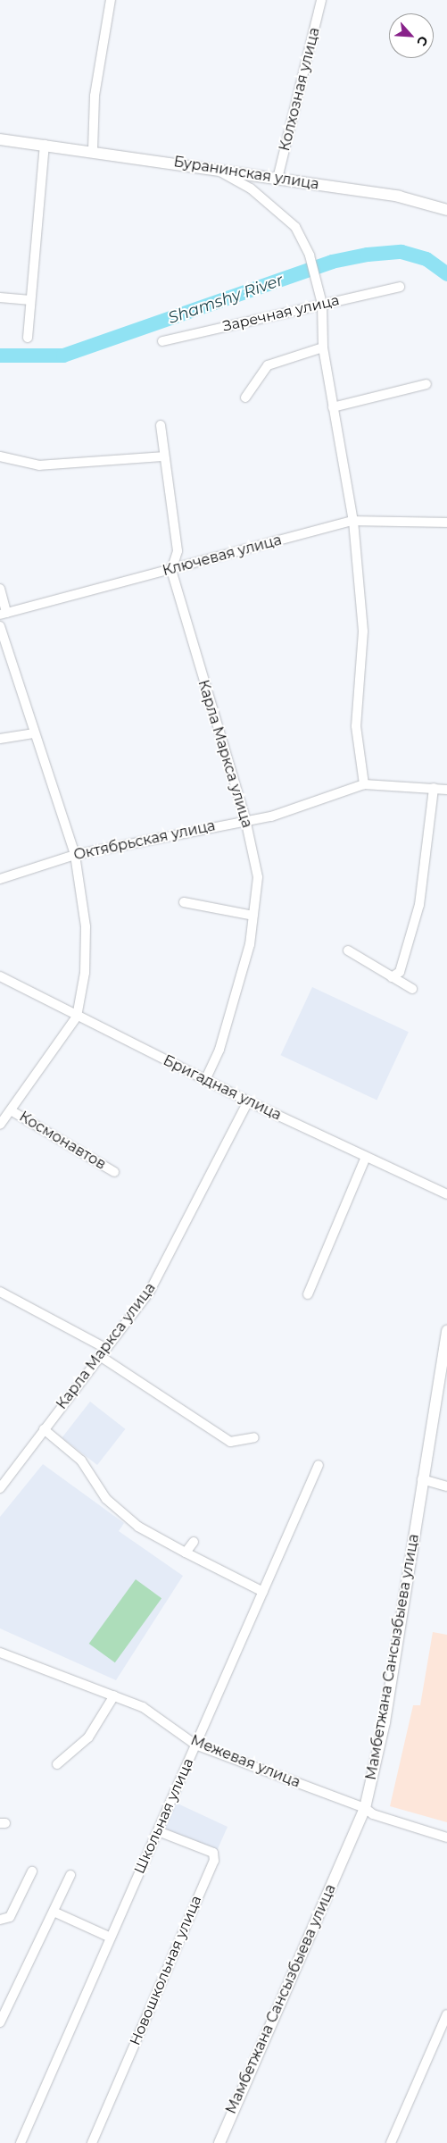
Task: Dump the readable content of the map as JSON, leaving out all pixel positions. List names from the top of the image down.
{
  "streets": {
    "main road": ["Буранинская улица", "Мамбетжана Сансызбыева улица"],
    "street": [
      "Колхозная улица",
      "Заречная улица",
      "Ключевая улица",
      "Карла Маркса улица",
      "Октябрьская улица",
      "Бригадная улица",
      "Космонавтов",
      "Межевая улица",
      "Школьная улица",
      "Новошкольная улица"
    ]
  },
  "crossings": [
    ["Колхозная улица", "Буранинская улица"],
    ["Ключевая улица", "Карла Маркса улица"],
    ["Карла Маркса улица", "Октябрьская улица"],
    ["Карла Маркса улица", "Бригадная улица"],
    ["Мамбетжана Сансызбыева улица", "Межевая улица"],
    ["Межевая улица", "Школьная улица"],
    ["Школьная улица", "Новошкольная улица"]
  ],
  "water": ["Shamshy River"],
  "north": "bottom right"
}
